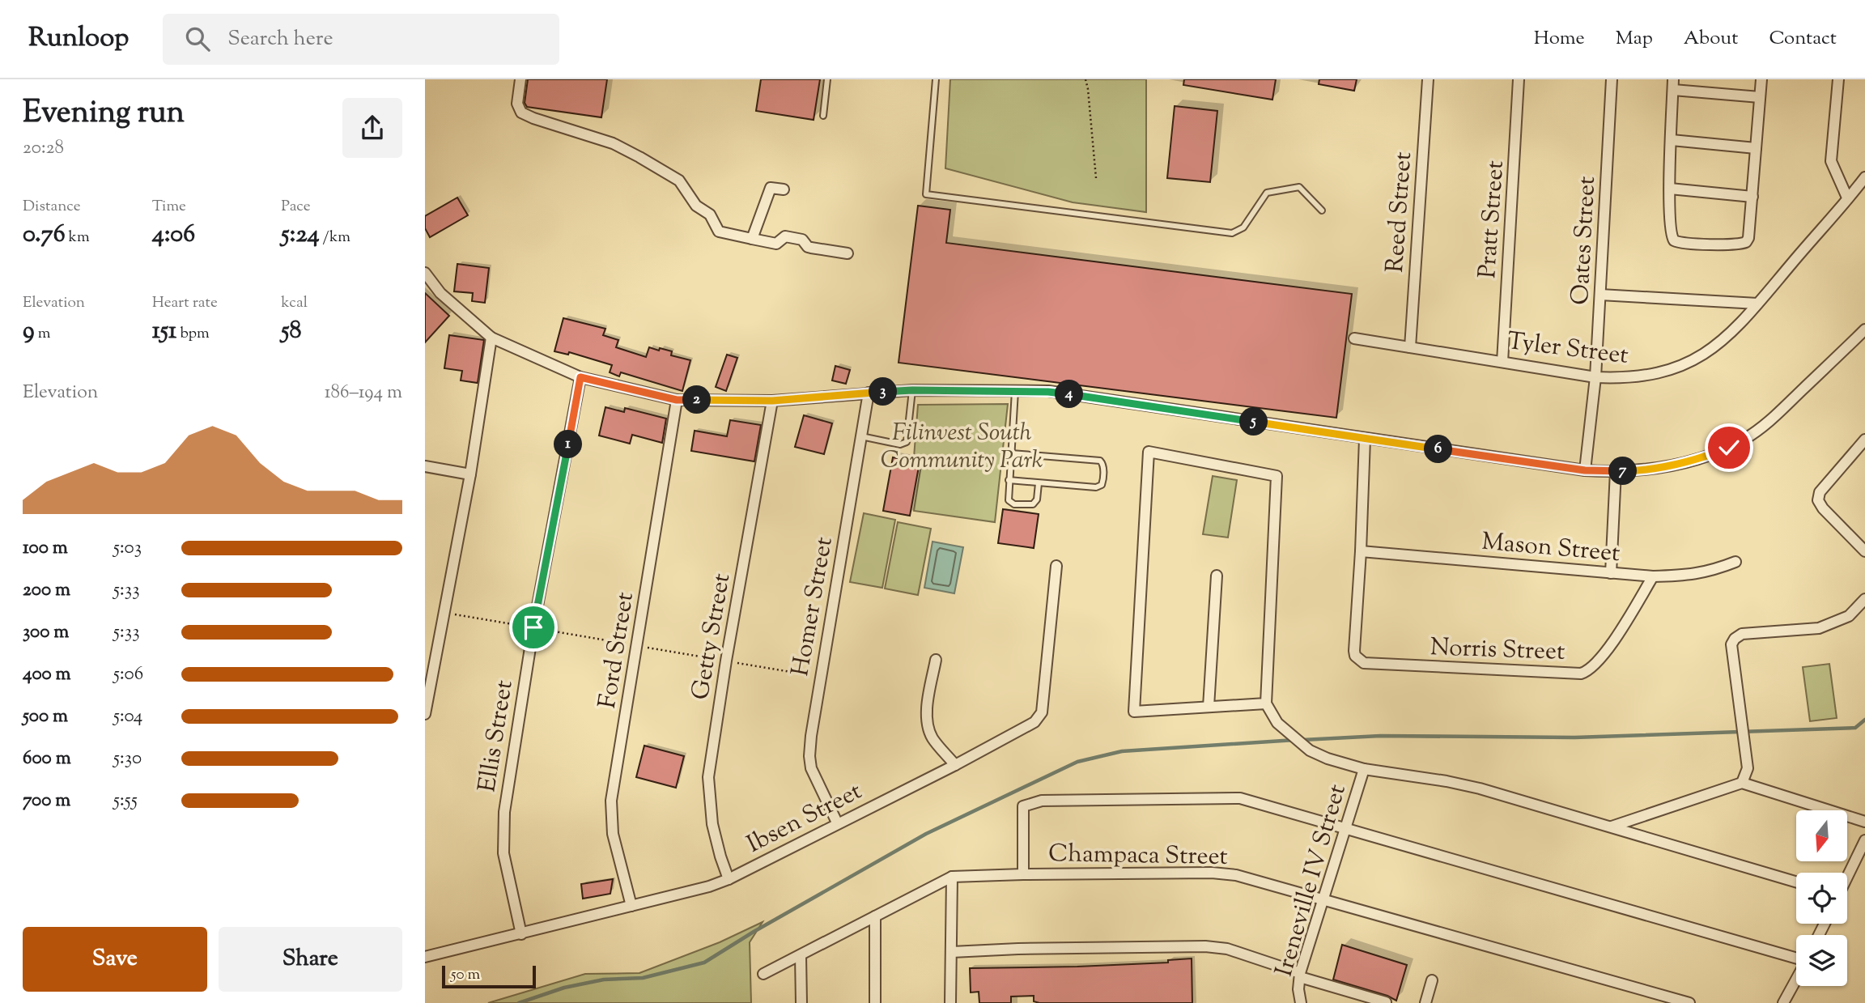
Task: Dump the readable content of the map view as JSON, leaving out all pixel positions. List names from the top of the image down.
{
  "streets": {
    "street": [
      "Reed Street",
      "Pratt Street",
      "Oates Street",
      "Tyler Street",
      "Mason Street",
      "Homer Street",
      "Getty Street",
      "Norris Street",
      "Ford Street",
      "Ellis Street",
      "Ibsen Street",
      "Champaca Street",
      "Ireneville IV Street"
    ]
  },
  "crossings": [
    ["Reed Street", "Tyler Street"],
    ["Pratt Street", "Tyler Street"],
    ["Oates Street", "Tyler Street"],
    ["Mason Street", "Norris Street"],
    ["Homer Street", "Ibsen Street"],
    ["Getty Street", "Ibsen Street"],
    ["Ford Street", "Ibsen Street"],
    ["Ellis Street", "Ibsen Street"],
    ["Champaca Street", "Ireneville IV Street"]
  ],
  "parks": ["Filinvest South Community Park"],
  "scale_bar": "50 m",
  "north": "bottom",
  "page": {
    "header": "Runloop",
    "search": "Search here",
    "nav": [
      "Home",
      "Map",
      "About",
      "Contact"
    ],
    "heading": ["Evening run", "20:28"],
    "stats": [
      ["Distance", "0.76 km"],
      ["Time", "4:06"],
      ["Pace", "5:24 /km"],
      ["Elevation", "9 m"],
      ["Heart rate", "151 bpm"],
      ["kcal", "58"]
    ],
    "chart": ["Elevation", "186–194 m"],
    "pins": [
      "3",
      "4",
      "2",
      "5",
      "1",
      "6",
      "7"
    ],
    "list": [
      {
        "name": "100 m",
        "note": "5:03"
      },
      {
        "name": "200 m",
        "note": "5:33"
      },
      {
        "name": "300 m",
        "note": "5:33"
      },
      {
        "name": "400 m",
        "note": "5:06"
      },
      {
        "name": "500 m",
        "note": "5:04"
      },
      {
        "name": "600 m",
        "note": "5:30"
      },
      {
        "name": "700 m",
        "note": "5:55"
      }
    ],
    "buttons": ["Save", "Share"],
    "scale": "50 m"
  }
}
